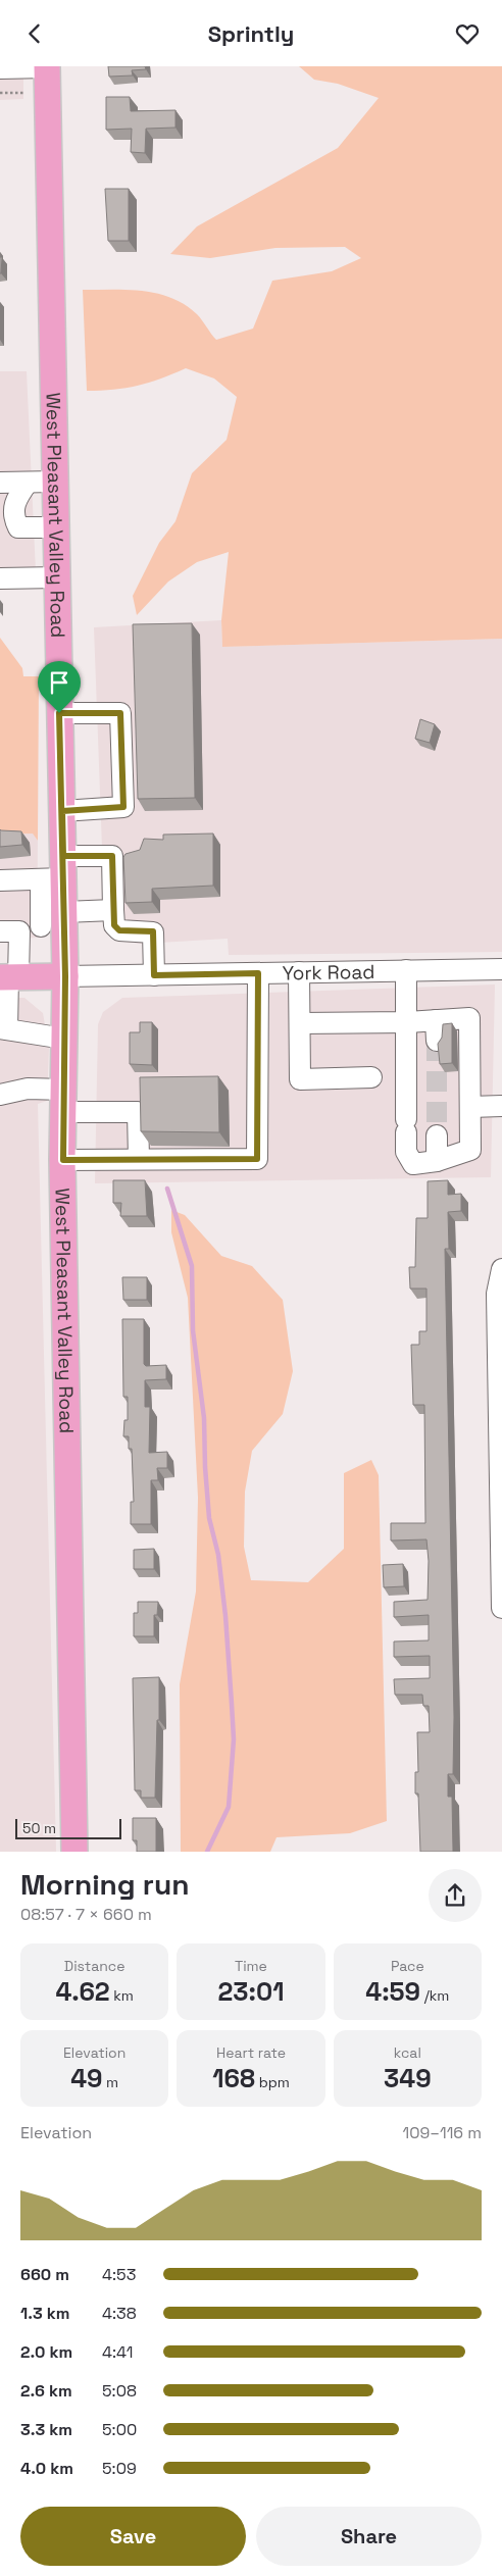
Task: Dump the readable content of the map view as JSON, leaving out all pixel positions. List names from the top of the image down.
{
  "streets": {
    "main road": ["West Pleasant Valley Road", "York Road"]
  },
  "crossings": [
    ["West Pleasant Valley Road", "York Road"]
  ],
  "scale_bar": "50 m",
  "page": {
    "header": "Sprintly",
    "scale": "50 m",
    "heading": ["Morning run", "08:57 · 7 × 660 m"],
    "stats": [
      ["Distance", "4.62 km"],
      ["Time", "23:01"],
      ["Pace", "4:59 /km"],
      ["Elevation", "49 m"],
      ["Heart rate", "168 bpm"],
      ["kcal", "349"]
    ],
    "chart": ["Elevation", "109–116 m"],
    "list": [
      {
        "name": "660 m",
        "note": "4:53"
      },
      {
        "name": "1.3 km",
        "note": "4:38"
      },
      {
        "name": "2.0 km",
        "note": "4:41"
      },
      {
        "name": "2.6 km",
        "note": "5:08"
      },
      {
        "name": "3.3 km",
        "note": "5:00"
      },
      {
        "name": "4.0 km",
        "note": "5:09"
      }
    ],
    "buttons": ["Save", "Share"]
  }
}
